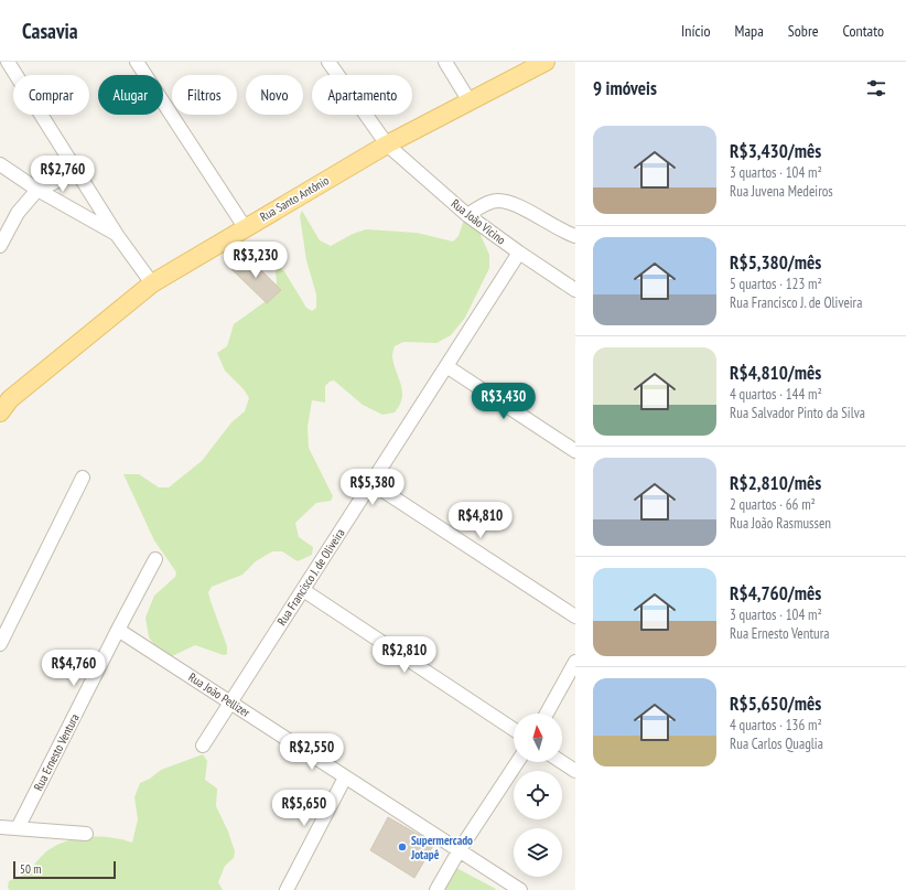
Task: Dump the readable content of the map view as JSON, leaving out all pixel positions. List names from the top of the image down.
{
  "streets": {
    "main road": ["Rua Santo Antônio"],
    "street": [
      "Rua João Vicino",
      "Rua Francisco J. de Oliveira",
      "Rua João Pellizer",
      "Rua Ernesto Ventura"
    ]
  },
  "crossings": [
    ["Rua Santo Antônio", "Rua João Vicino"],
    ["Rua João Vicino", "Rua Francisco J. de Oliveira"],
    ["Rua Francisco J. de Oliveira", "Rua João Pellizer"],
    ["Rua João Pellizer", "Rua Ernesto Ventura"]
  ],
  "places": ["Supermercado Jotapê"],
  "scale_bar": "50 m",
  "north": "top",
  "page": {
    "header": "Casavia",
    "nav": [
      "Início",
      "Mapa",
      "Sobre",
      "Contato"
    ],
    "heading": "9 imóveis",
    "chip": [
      "Comprar",
      "Alugar",
      "Filtros",
      "Novo",
      "Apartamento"
    ],
    "list": [
      {
        "name": "R$3,430/mês",
        "note": "3 quartos · 104 m² · Rua Juvena Medeiros"
      },
      {
        "name": "R$5,380/mês",
        "note": "5 quartos · 123 m² · Rua Francisco J. de Oliveira"
      },
      {
        "name": "R$4,810/mês",
        "note": "4 quartos · 144 m² · Rua Salvador Pinto da Silva"
      },
      {
        "name": "R$2,810/mês",
        "note": "2 quartos · 66 m² · Rua João Rasmussen"
      },
      {
        "name": "R$4,760/mês",
        "note": "3 quartos · 104 m² · Rua Ernesto Ventura"
      },
      {
        "name": "R$5,650/mês",
        "note": "4 quartos · 136 m² · Rua Carlos Quaglia"
      }
    ],
    "price": [
      "R$2,760",
      "R$3,230",
      "R$3,430",
      "R$5,380",
      "R$4,810",
      "R$2,810",
      "R$4,760",
      "R$2,550",
      "R$5,650"
    ],
    "scale": "50 m"
  }
}
